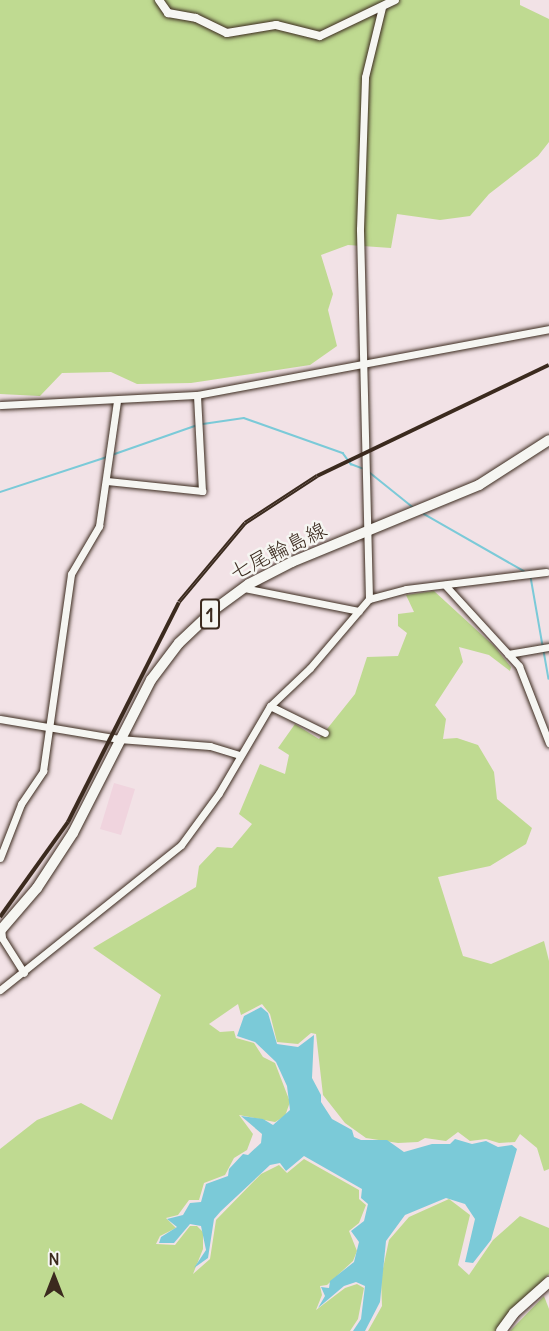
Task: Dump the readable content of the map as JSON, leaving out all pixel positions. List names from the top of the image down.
{
  "streets": {
    "main road": ["七尾輪島線", "1"]
  },
  "north": "top"
}
